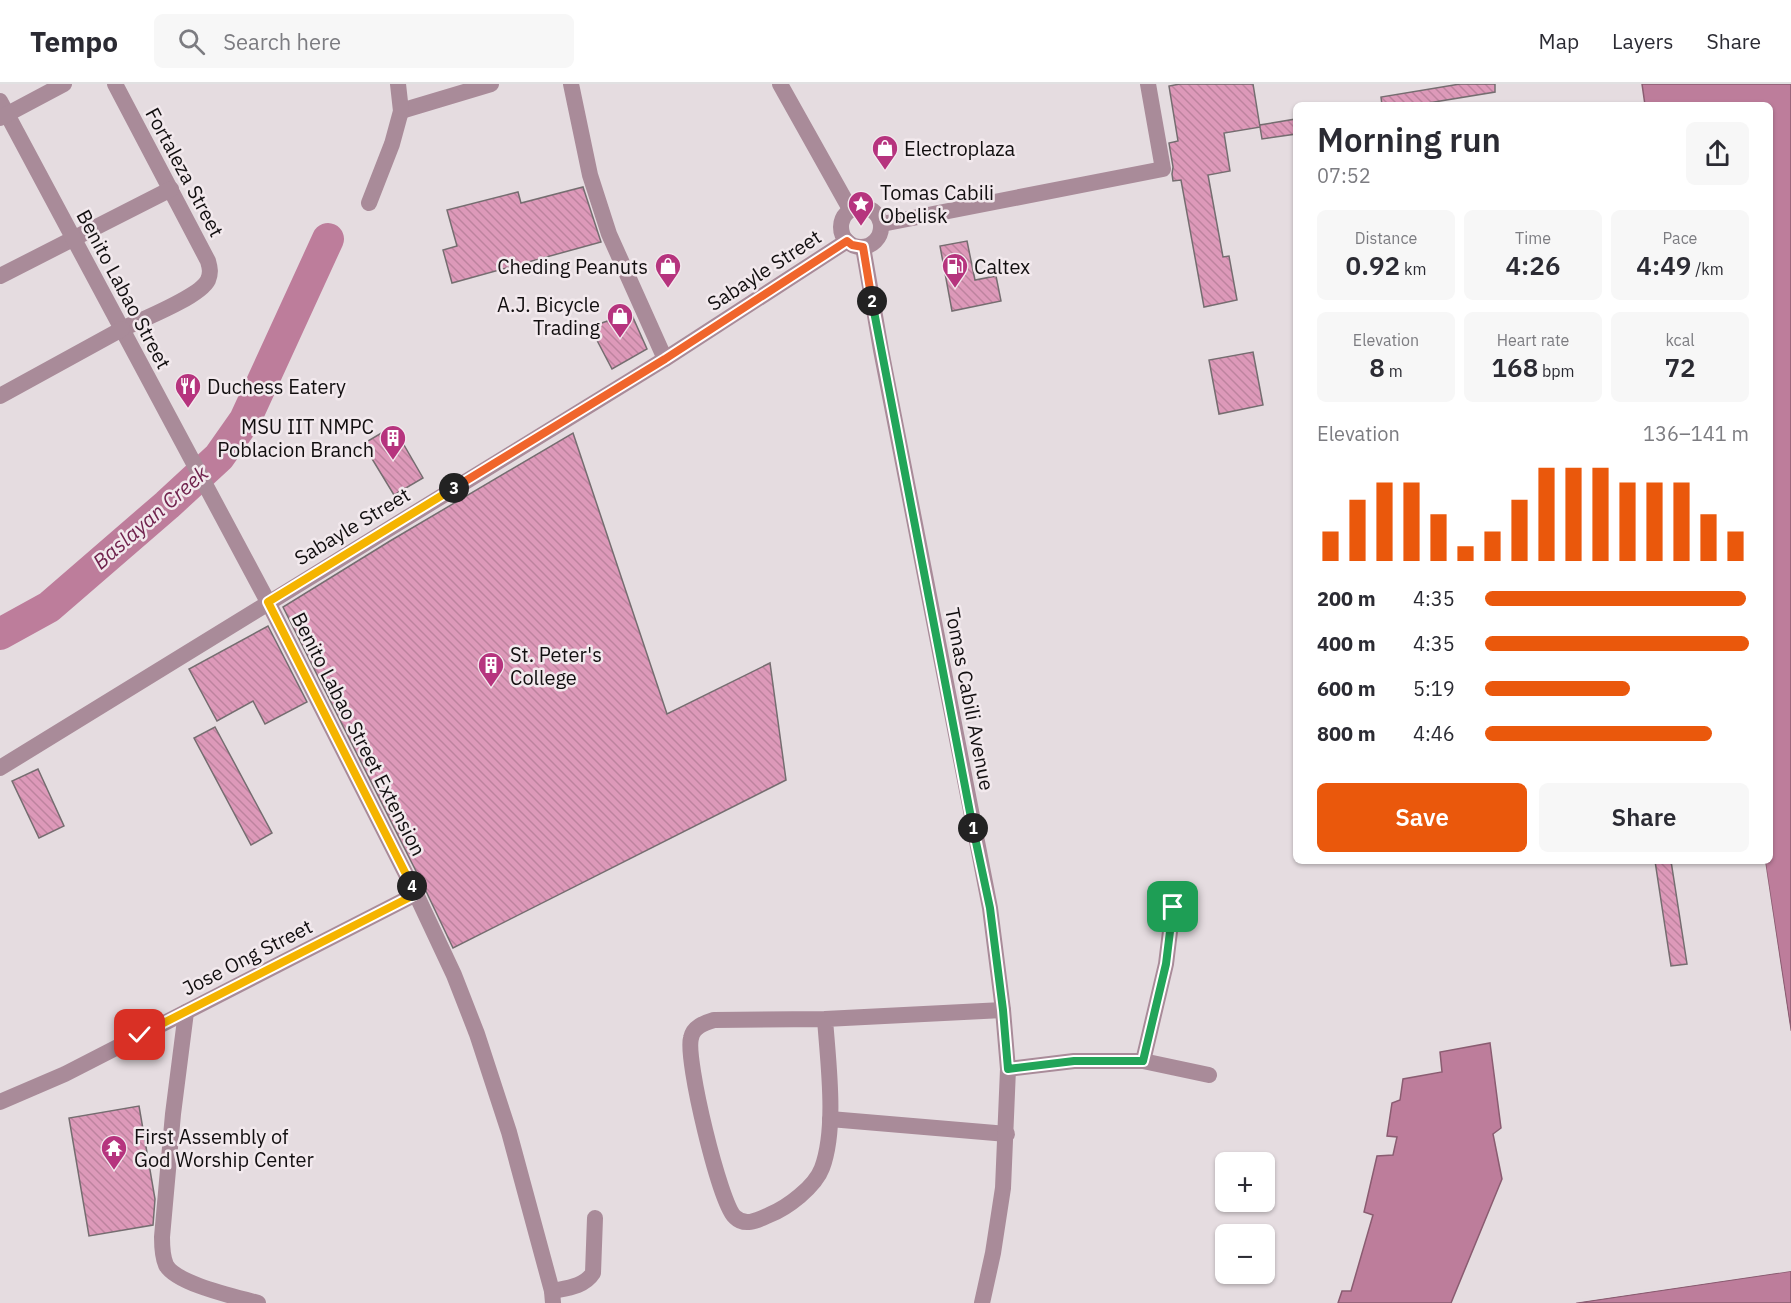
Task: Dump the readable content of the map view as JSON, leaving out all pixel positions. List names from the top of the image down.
{
  "streets": {
    "street": [
      "Fortaleza Street",
      "Sabayle Street",
      "Benito Labao Street",
      "Tomas Cabili Avenue",
      "Benito Labao Street Extension",
      "Jose Ong Street"
    ]
  },
  "crossings": [
    ["Fortaleza Street", "Benito Labao Street"],
    ["Sabayle Street", "Tomas Cabili Avenue"],
    ["Sabayle Street", "Benito Labao Street Extension"],
    ["Benito Labao Street", "Benito Labao Street Extension"],
    ["Benito Labao Street Extension", "Jose Ong Street"]
  ],
  "water": ["Baslayan Creek"],
  "places": {
    "shop": ["Electroplaza", "Cheding Peanuts", "A.J. Bicycle Trading"],
    "place": ["Tomas Cabili Obelisk"],
    "fuel station": ["Caltex"],
    "restaurant": ["Duchess Eatery"],
    "building": ["MSU IIT NMPC Poblacion Branch", "St. Peter's College"],
    "temple": ["First Assembly of God Worship Center"]
  },
  "page": {
    "header": "Tempo",
    "search": "Search here",
    "nav": ["Map", "Layers", "Share"],
    "heading": ["Morning run", "07:52"],
    "stats": [
      ["Distance", "0.92 km"],
      ["Time", "4:26"],
      ["Pace", "4:49 /km"],
      ["Elevation", "8 m"],
      ["Heart rate", "168 bpm"],
      ["kcal", "72"]
    ],
    "pins": [
      "2",
      "3",
      "1",
      "4"
    ],
    "chart": ["Elevation", "136–141 m"],
    "list": [
      {
        "name": "200 m",
        "note": "4:35"
      },
      {
        "name": "400 m",
        "note": "4:35"
      },
      {
        "name": "600 m",
        "note": "5:19"
      },
      {
        "name": "800 m",
        "note": "4:46"
      }
    ],
    "buttons": ["Save", "Share"],
    "map_buttons": ["+", "−"]
  }
}
